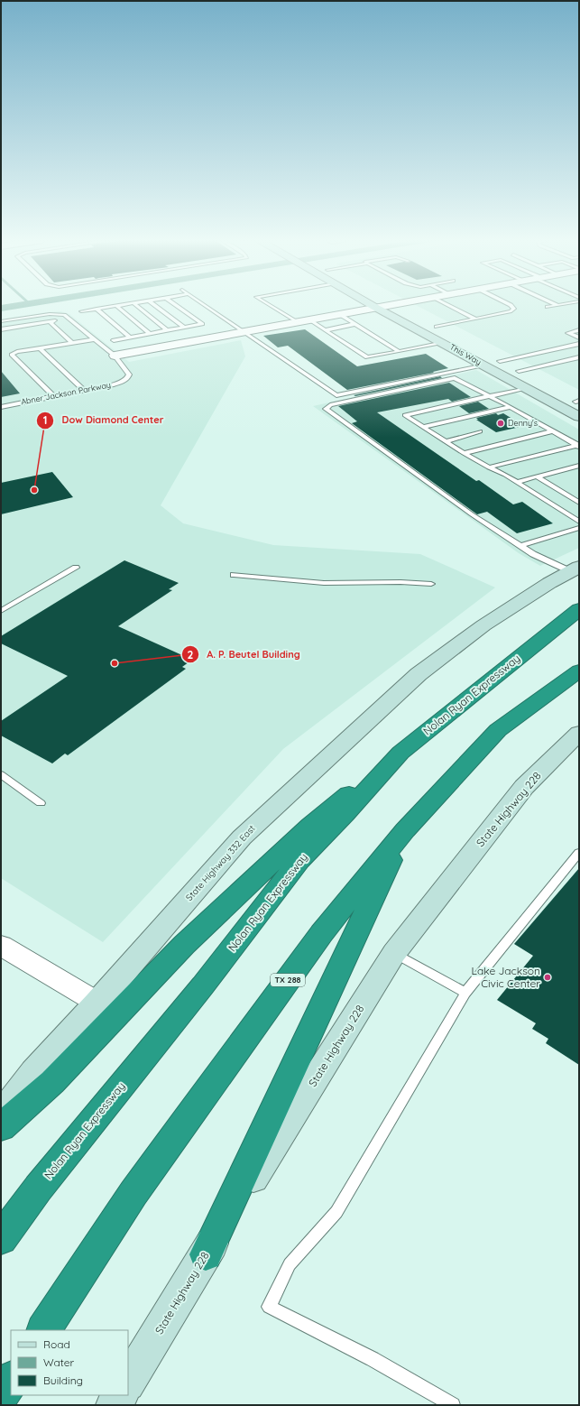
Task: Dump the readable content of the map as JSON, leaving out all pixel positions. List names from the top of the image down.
{
  "streets": {
    "highway": ["Nolan Ryan Expressway", "TX 288"],
    "main road": ["This Way", "State Highway 228", "State Highway 332 East"],
    "lane": ["Abner Jackson Parkway"]
  },
  "places": [
    "Denny's",
    "Dow Diamond Center",
    "A. P. Beutel Building",
    "Lake Jackson Civic Center"
  ],
  "legend": ["Road", "Water", "Building"]
}
